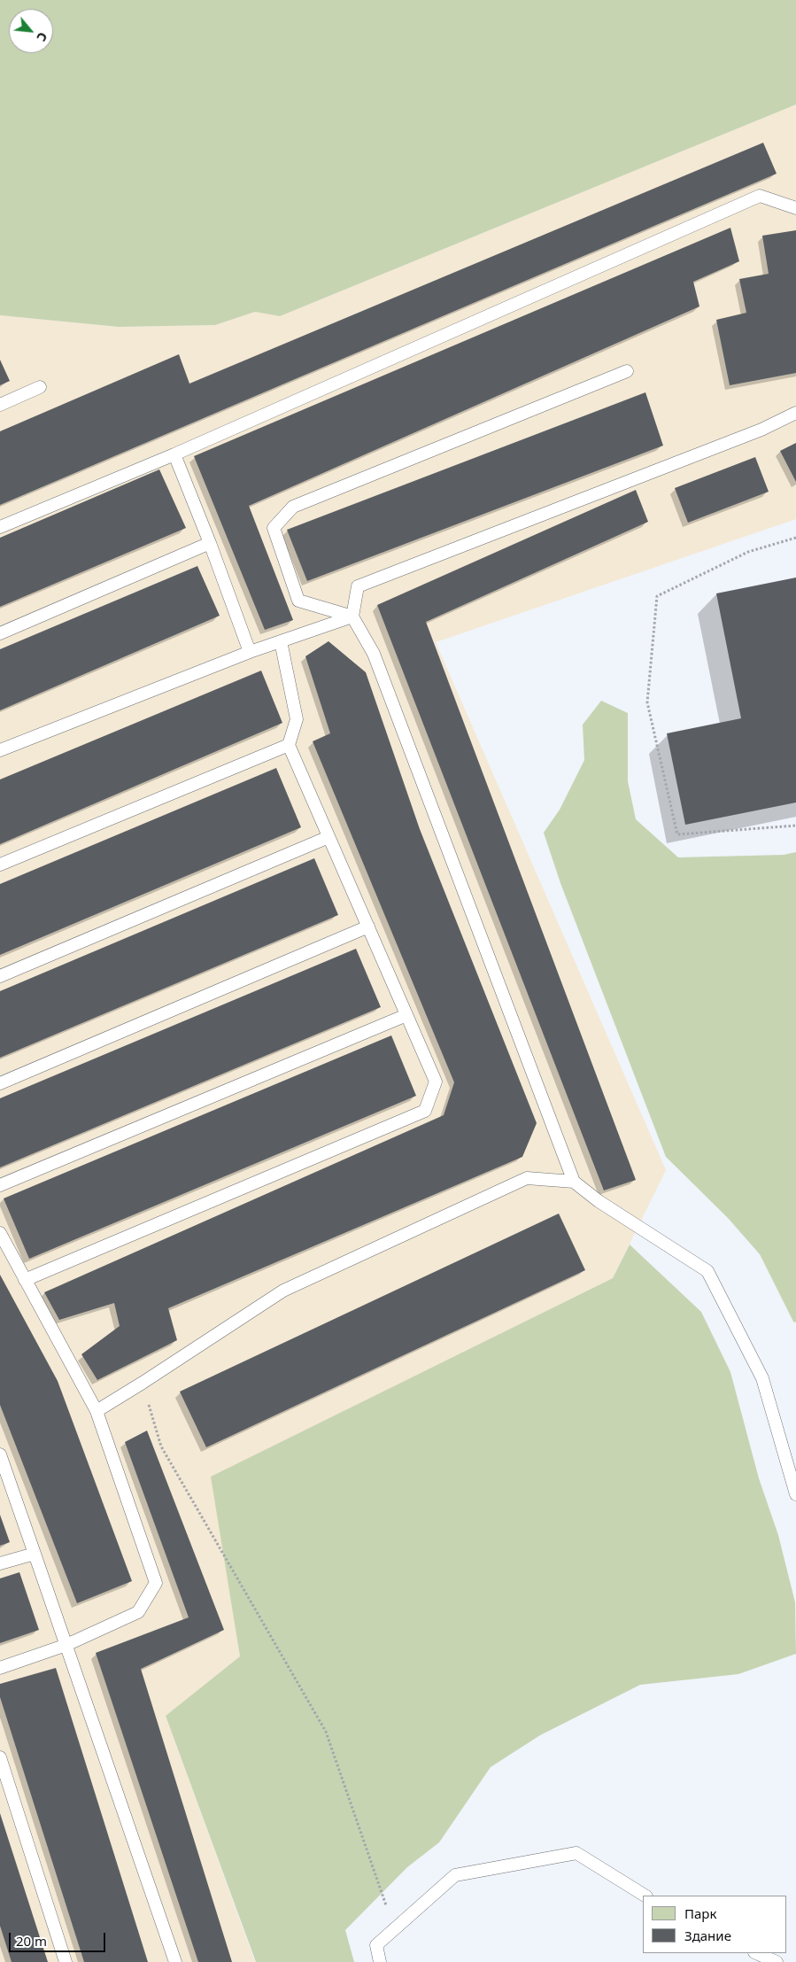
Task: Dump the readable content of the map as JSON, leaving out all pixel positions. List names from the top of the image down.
{
  "legend": ["Парк", "Здание"],
  "scale_bar": "20 m",
  "north": "bottom right"
}
